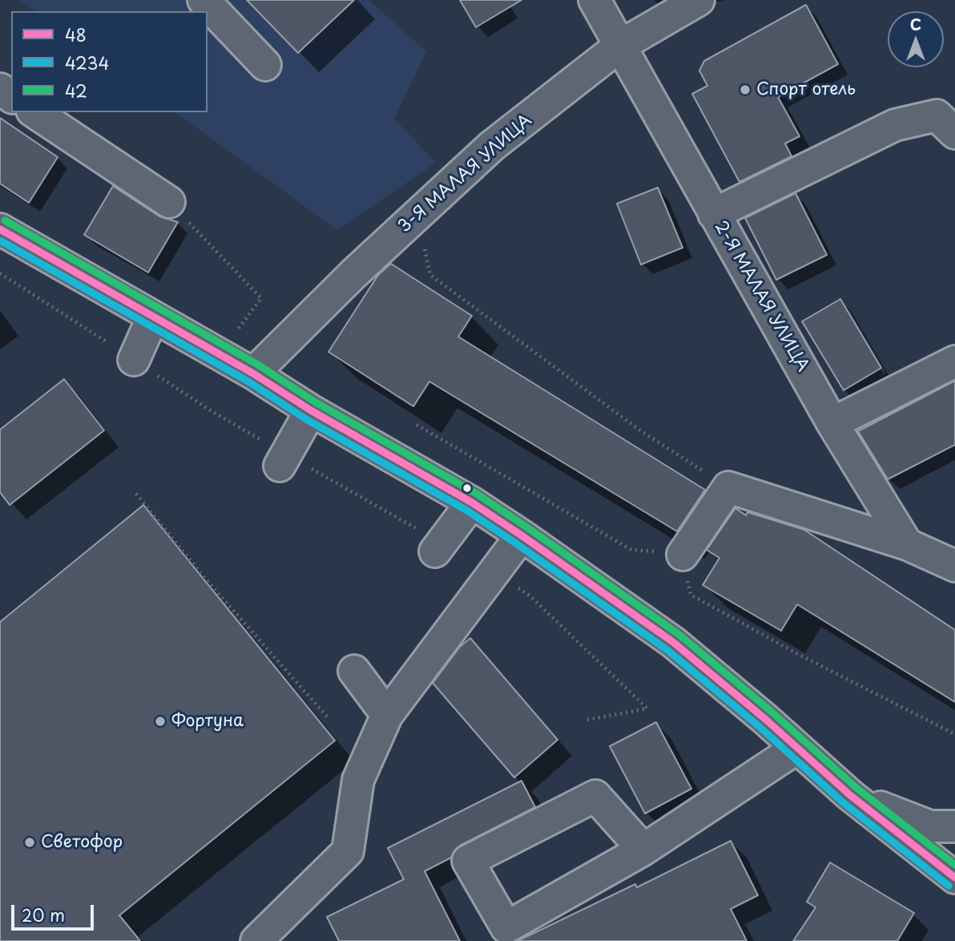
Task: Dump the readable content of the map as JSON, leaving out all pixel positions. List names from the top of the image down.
{
  "streets": {
    "street": ["3-Я МАЛАЯ УЛИЦА", "2-Я МАЛАЯ УЛИЦА"]
  },
  "crossings": [
    ["3-Я МАЛАЯ УЛИЦА", "2-Я МАЛАЯ УЛИЦА"]
  ],
  "places": ["Спорт отель", "Фортуна", "Светофор"],
  "lines": ["transit line 42", "transit line 48", "transit line 4234"],
  "legend": ["48", "4234", "42"],
  "scale_bar": "20 m",
  "north": "top"
}
